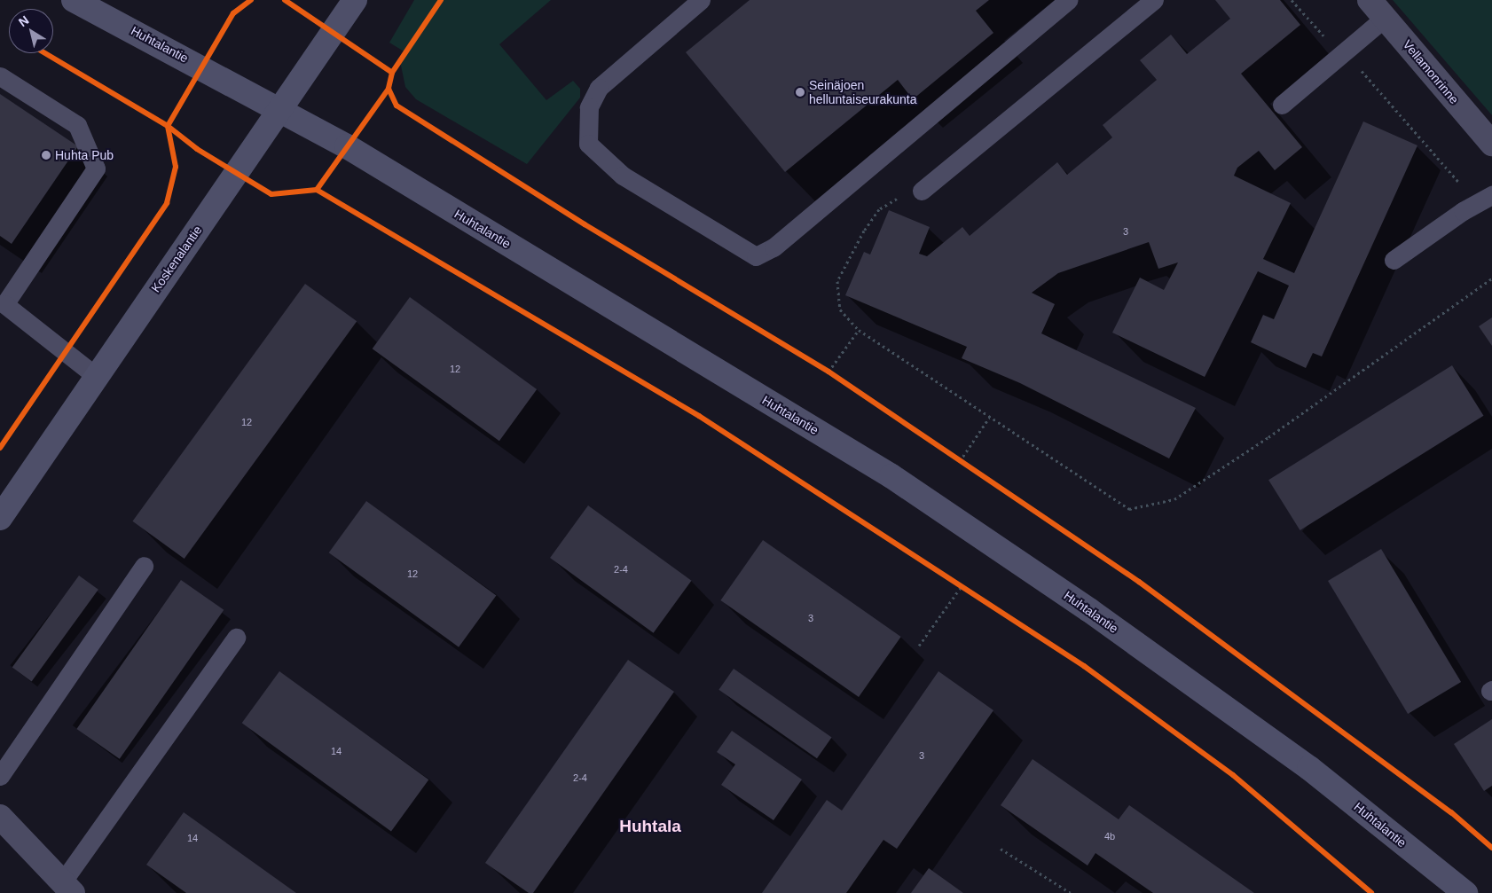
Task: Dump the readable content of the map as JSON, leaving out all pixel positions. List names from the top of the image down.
{
  "streets": {
    "main road": ["Huhtalantie", "Koskenalantie"],
    "street": ["Vellamonrinne"]
  },
  "crossings": [
    ["Huhtalantie", "Koskenalantie"]
  ],
  "districts": ["Huhtala"],
  "places": ["Seinäjoen helluntaiseurakunta", "Huhta Pub"],
  "house_numbers": [
    "3",
    "12",
    "12",
    "2-4",
    "12",
    "3",
    "14",
    "3",
    "2-4",
    "4b",
    "14"
  ],
  "north": "top left"
}
